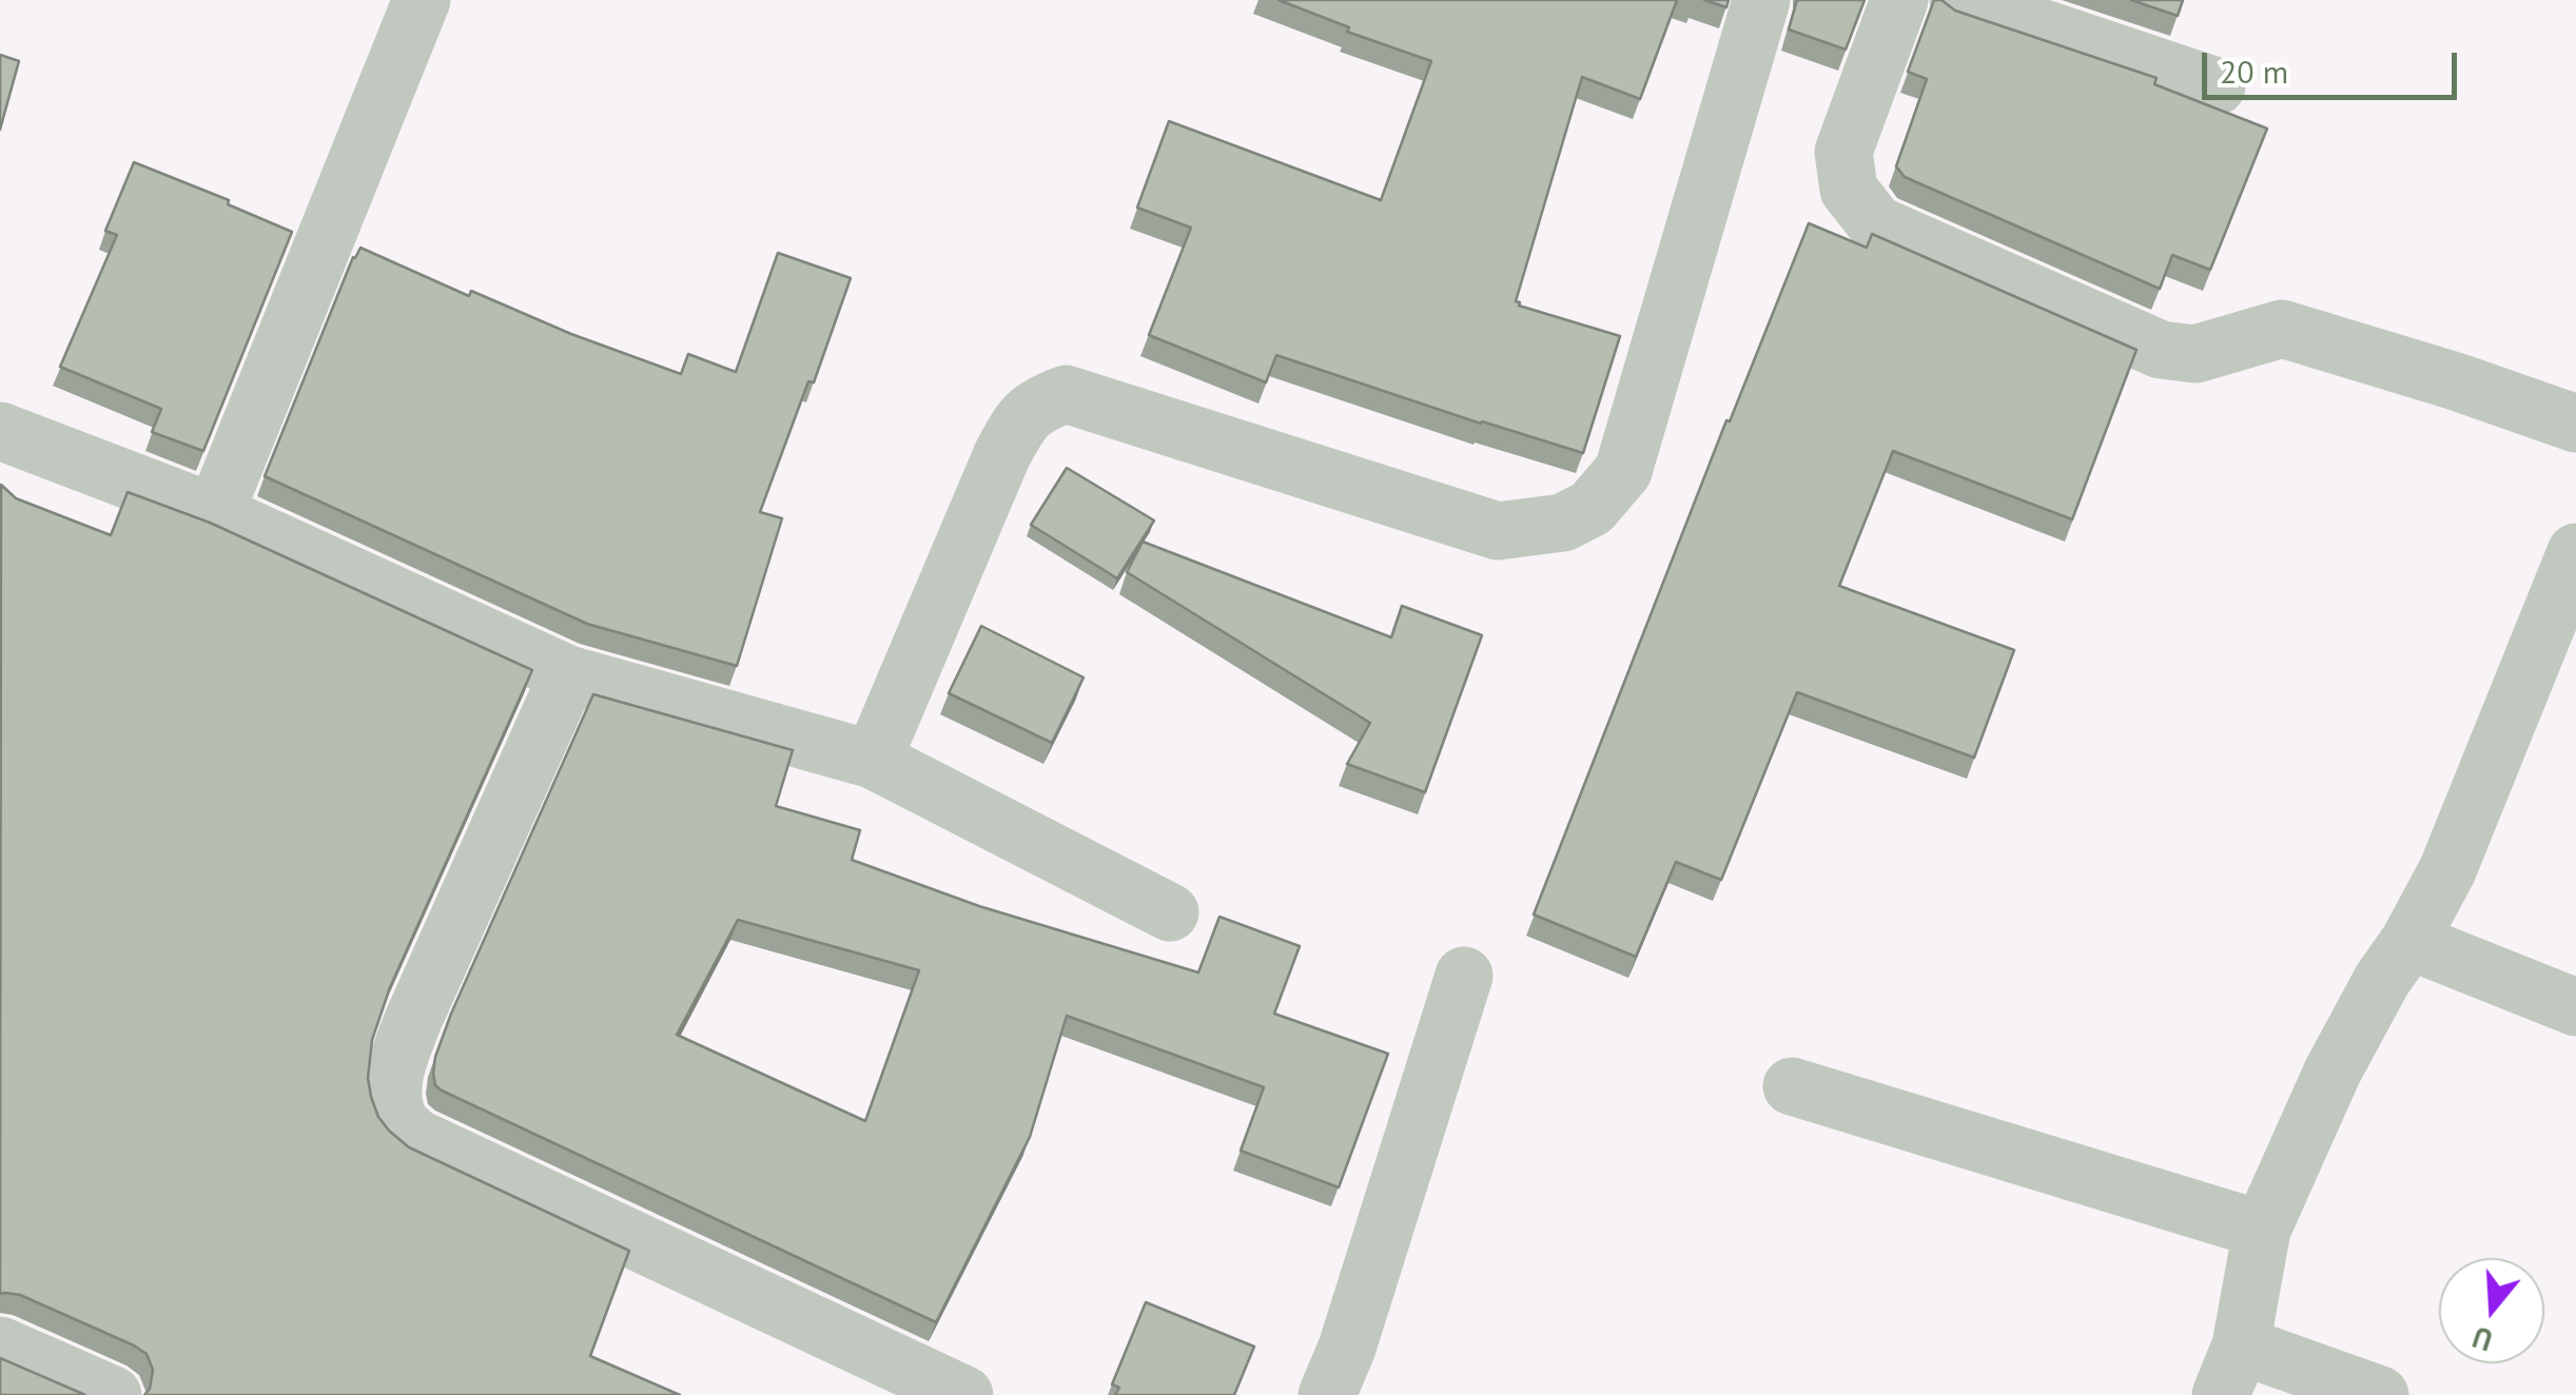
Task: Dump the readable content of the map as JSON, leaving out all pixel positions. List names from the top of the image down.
{
  "scale_bar": "20 m",
  "north": "bottom"
}
